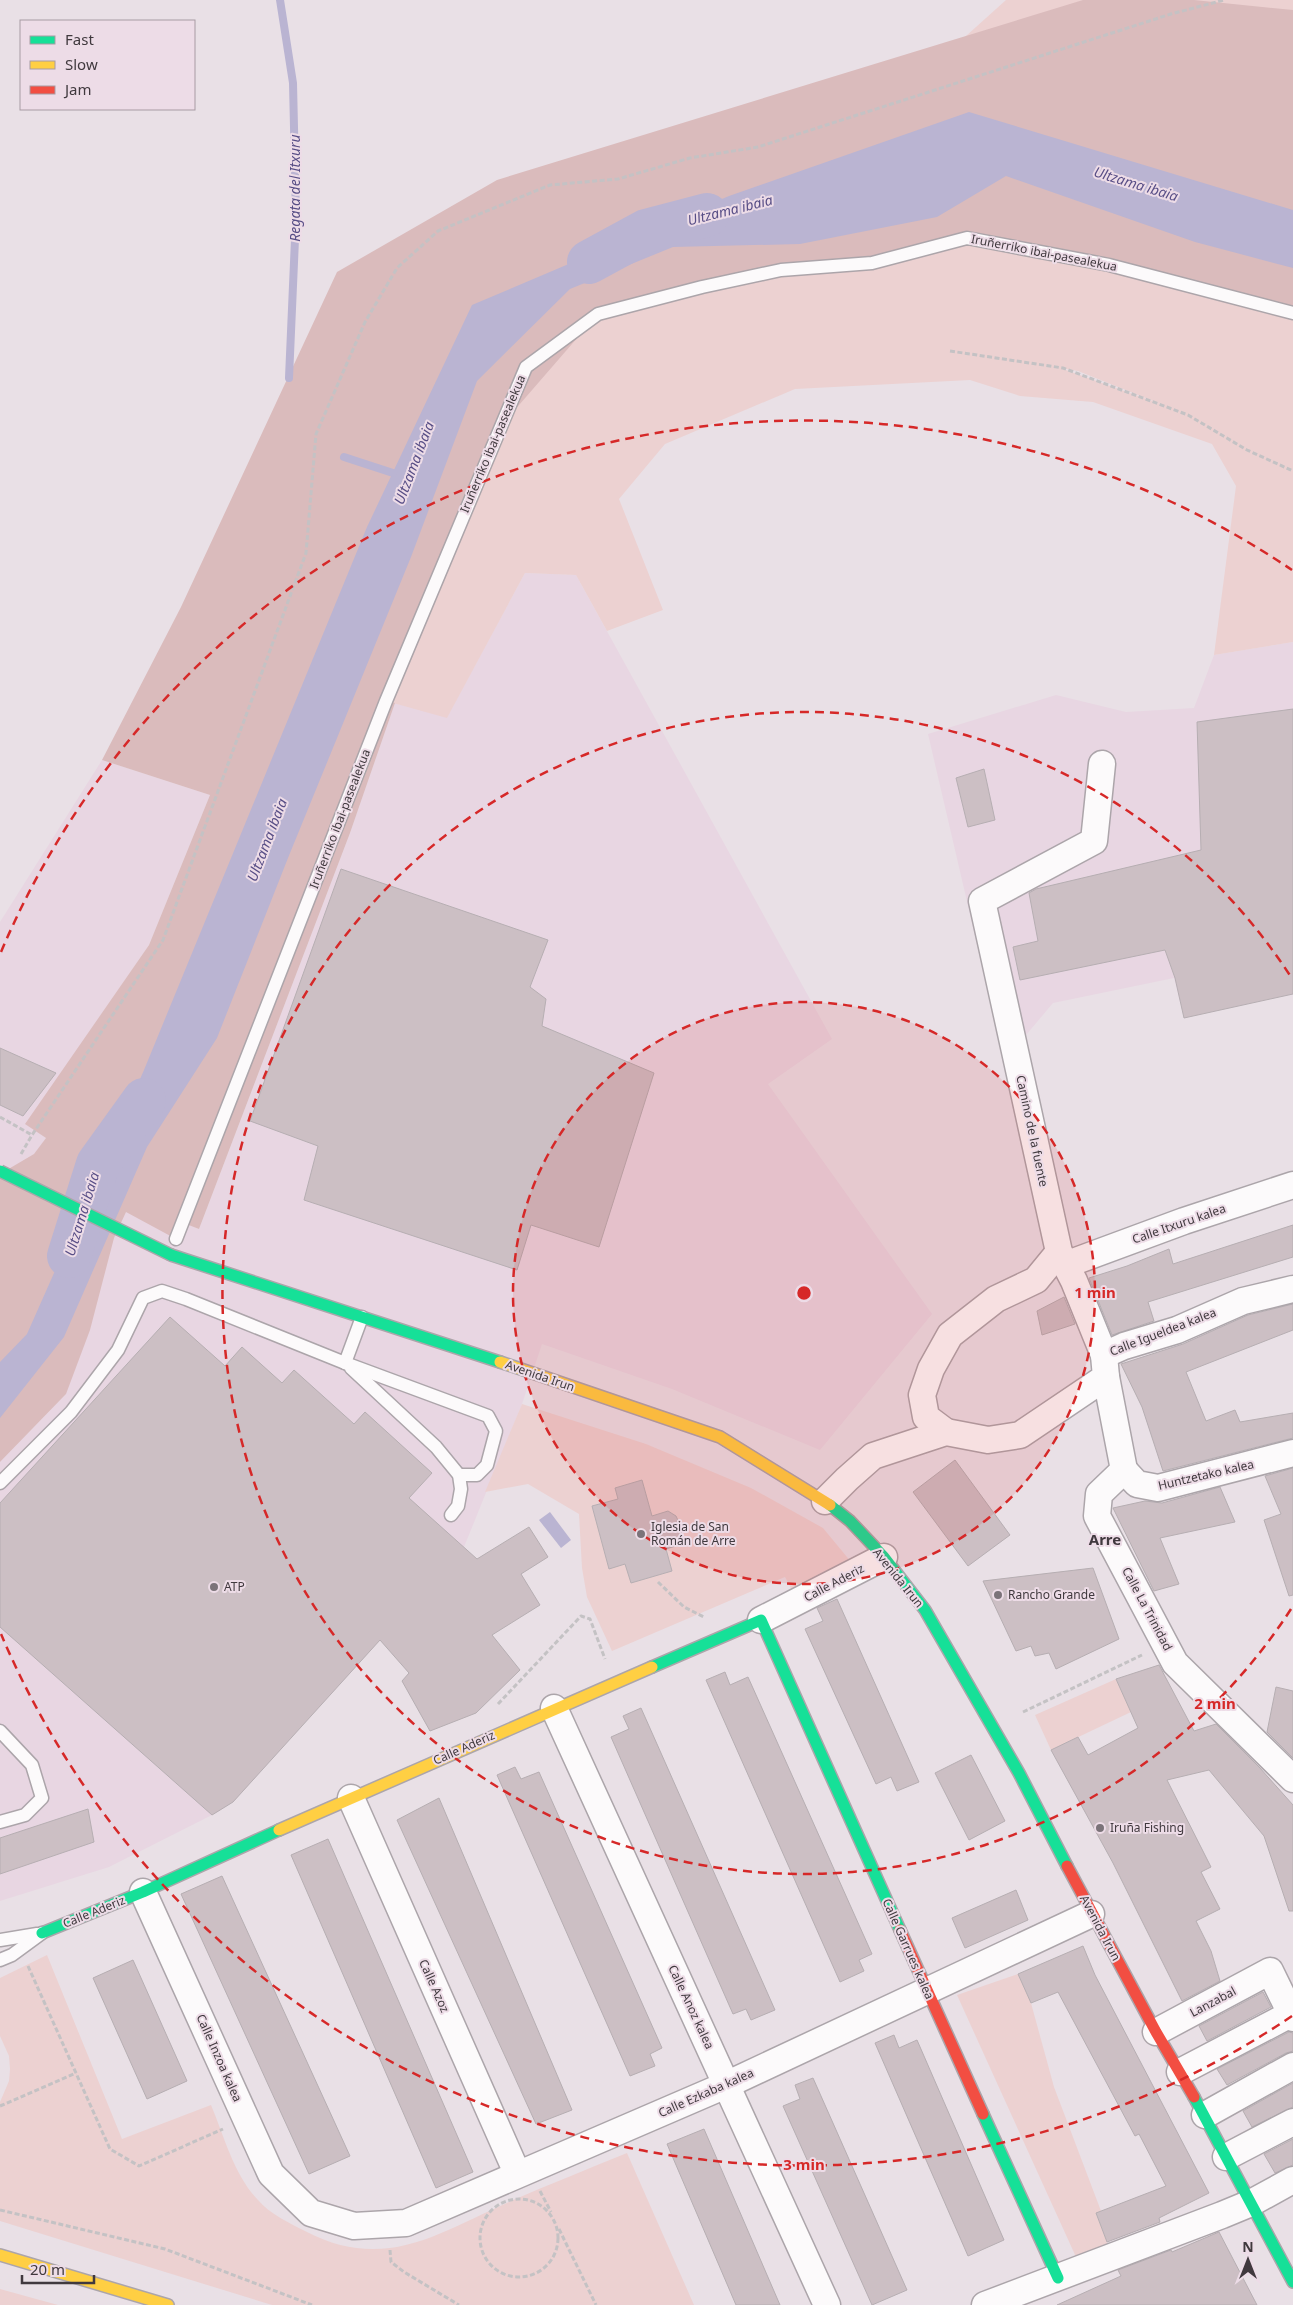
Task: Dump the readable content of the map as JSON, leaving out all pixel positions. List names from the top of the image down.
{
  "streets": {
    "main road": ["Avenida Irun", "Calle Aderiz", "Calle Garrues kalea"],
    "street": [
      "Camino de la fuente",
      "Calle Itxuru kalea",
      "Calle Igueldea kalea",
      "Huntzetako kalea",
      "Calle La Trinidad",
      "Calle Azoz",
      "Lanzabal",
      "Calle Anoz kalea",
      "Calle Inzoa kalea",
      "Calle Ezkaba kalea"
    ],
    "lane": ["Iruñerriko ibai-pasealekua"]
  },
  "crossings": [
    ["Camino de la fuente", "Calle Itxuru kalea"],
    ["Camino de la fuente", "Calle Igueldea kalea"],
    ["Calle Igueldea kalea", "Avenida Irun"],
    ["Avenida Irun", "Calle Aderiz"],
    ["Avenida Irun", "Lanzabal"],
    ["Avenida Irun", "Calle Ezkaba kalea"],
    ["Huntzetako kalea", "Calle La Trinidad"],
    ["Calle Aderiz", "Calle Garrues kalea"],
    ["Calle Aderiz", "Calle Azoz"],
    ["Calle Aderiz", "Calle Anoz kalea"],
    ["Calle Aderiz", "Calle Inzoa kalea"],
    ["Calle Garrues kalea", "Calle Ezkaba kalea"],
    ["Calle Azoz", "Calle Ezkaba kalea"],
    ["Calle Anoz kalea", "Calle Ezkaba kalea"],
    ["Calle Inzoa kalea", "Calle Ezkaba kalea"]
  ],
  "districts": ["Arre"],
  "water": ["Ultzama ibaia", "Regata del Itxuru"],
  "places": [
    "Iglesia de San Román de Arre",
    "ATP",
    "Rancho Grande",
    "Iruña Fishing"
  ],
  "legend": ["Fast", "Slow", "Jam"],
  "scale_bar": "20 m",
  "north": "top",
  "rings": ["1 min", "2 min", "3 min"]
}
